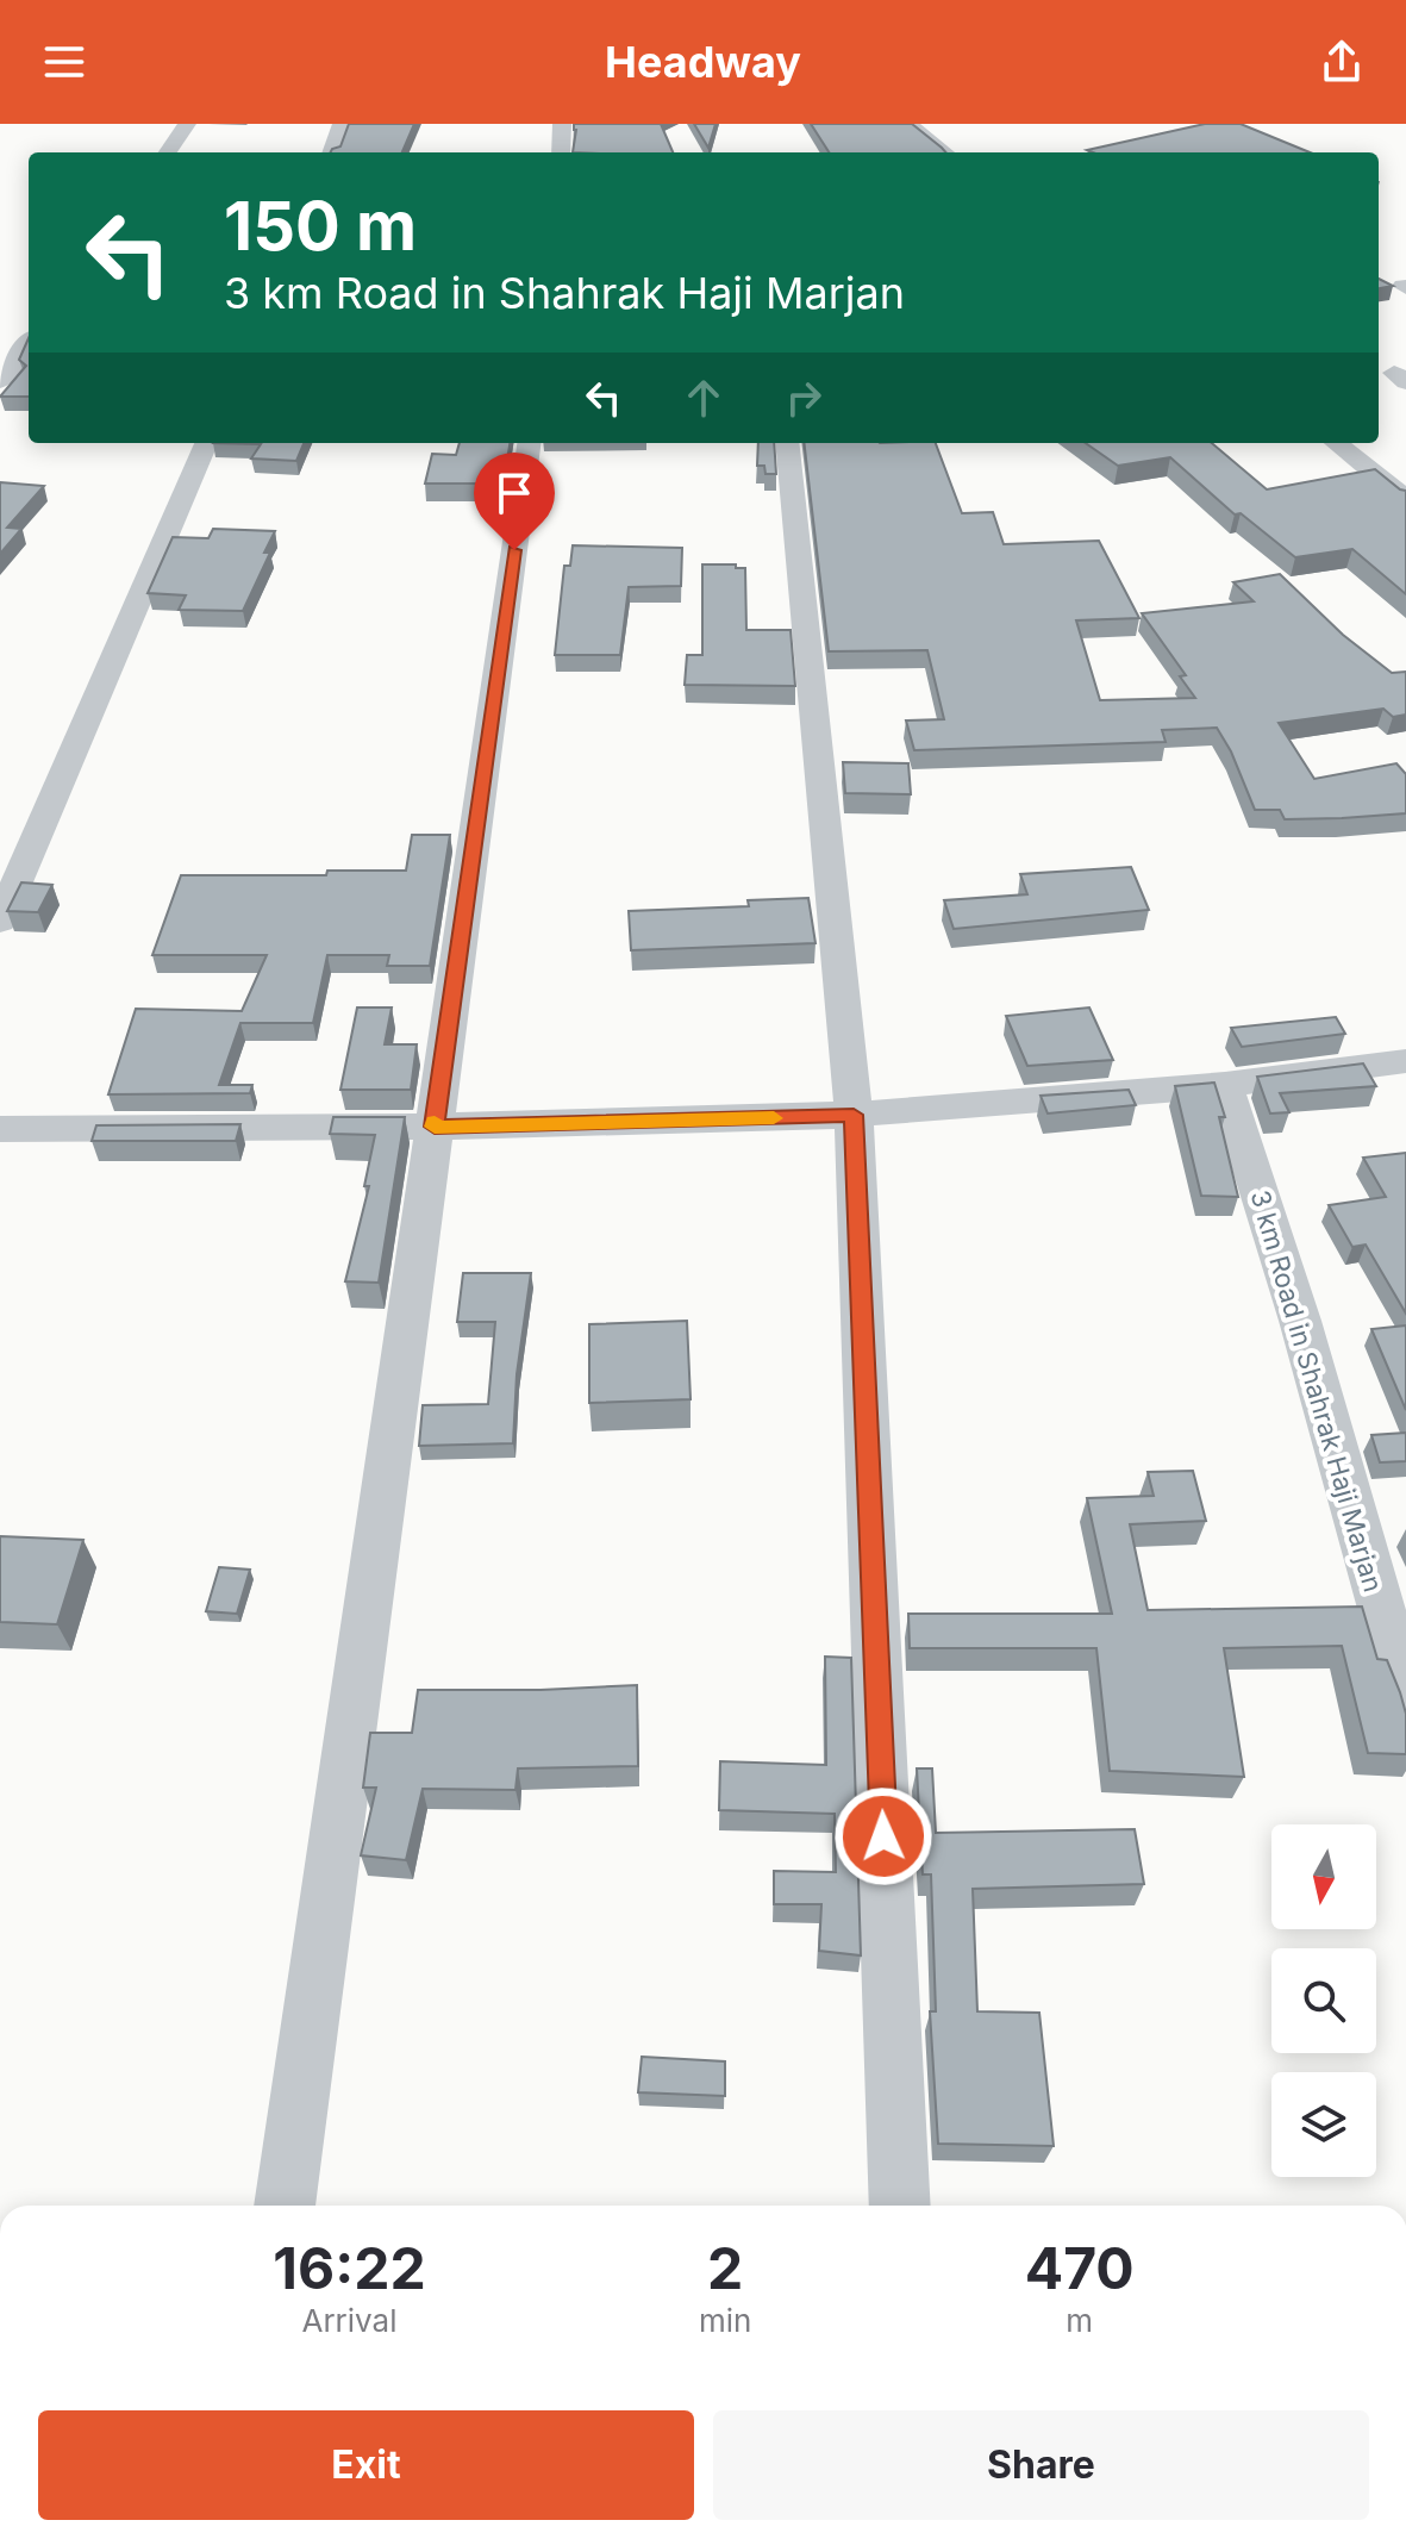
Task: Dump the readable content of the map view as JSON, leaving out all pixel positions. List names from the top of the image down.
{
  "streets": {
    "street": ["3 km Road in Shahrak Haji Marjan"]
  },
  "north": "bottom",
  "page": {
    "header": "Headway",
    "turn": ["150 m", "3 km Road in Shahrak Haji Marjan"],
    "eta": [
      "16:22",
      "Arrival",
      "2",
      "min",
      "470",
      "m"
    ],
    "buttons": ["Exit", "Share"]
  }
}
